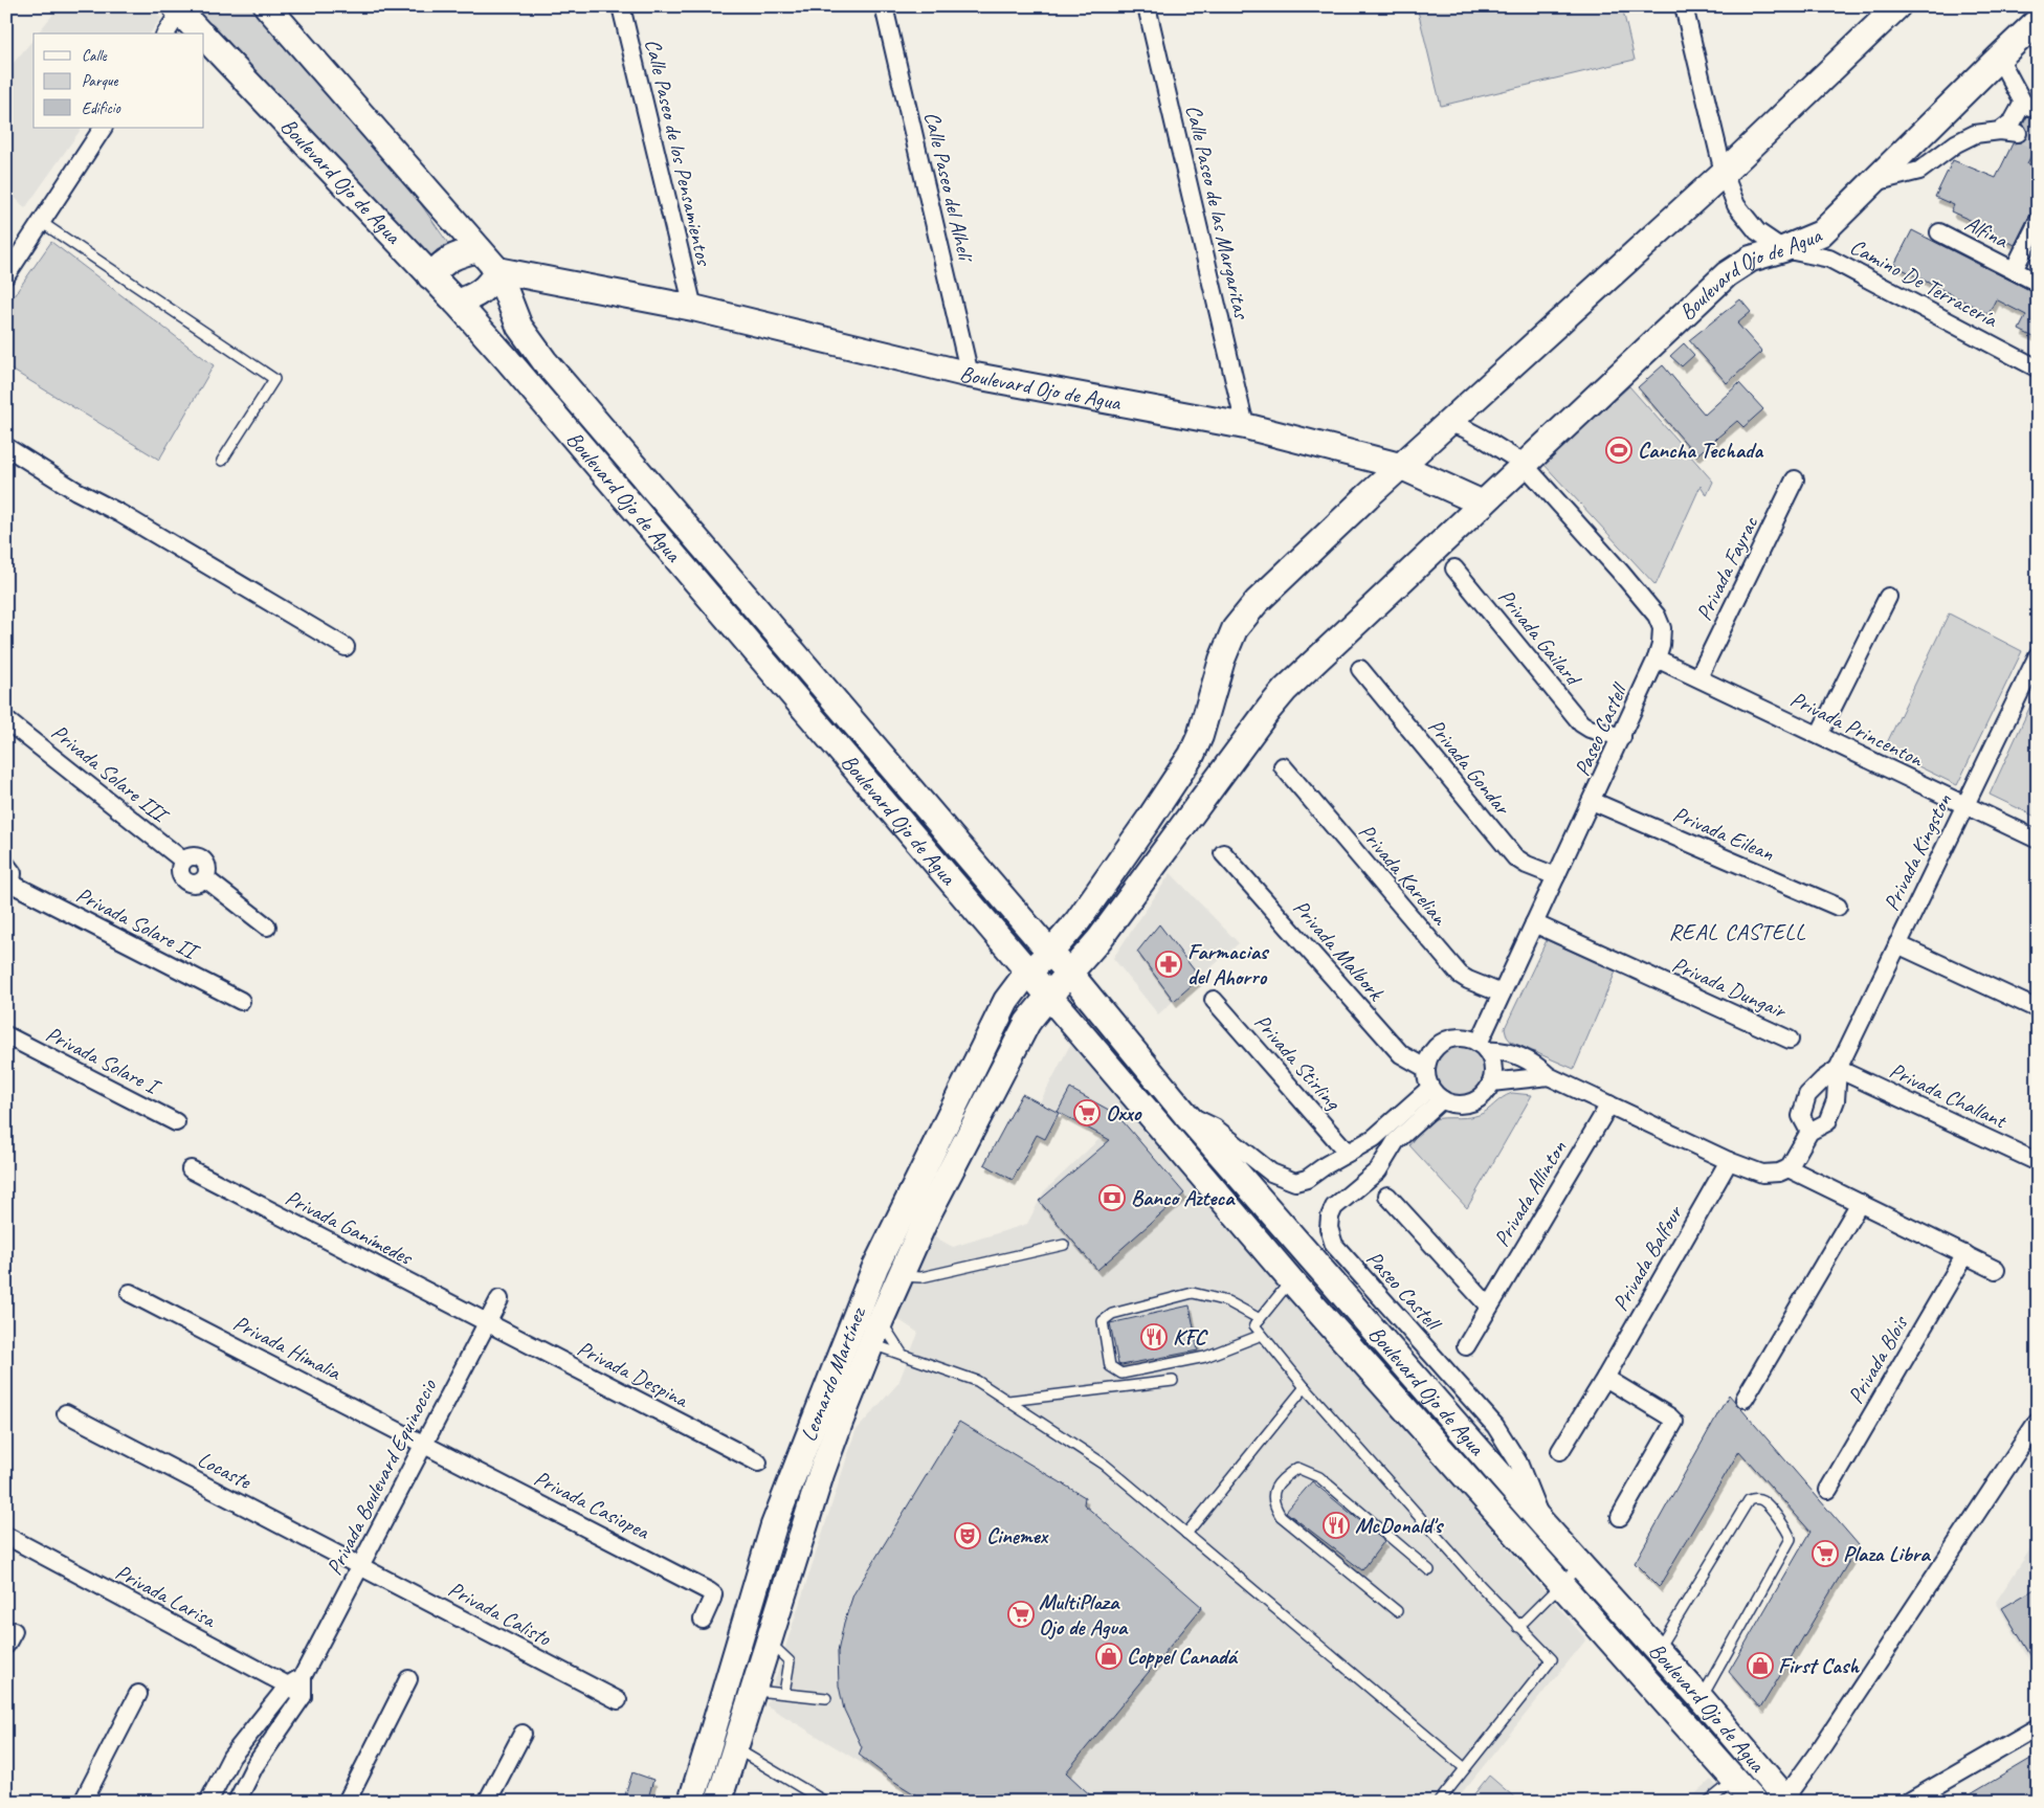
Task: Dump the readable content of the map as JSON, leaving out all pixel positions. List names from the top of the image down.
{
  "streets": {
    "main road": ["Boulevard Ojo de Agua", "Leonardo Martínez"],
    "street": [
      "Calle Paseo de los Pensamientos",
      "Calle Paseo del Alhelí",
      "Calle Paseo de las Margaritas",
      "Alfina",
      "Camino De Terracería",
      "Privada Fayrac",
      "Privada Gailard",
      "Privada Princenton",
      "Paseo Castell",
      "Privada Gondar",
      "Privada Solare III",
      "Privada Eilean",
      "Privada Kingston",
      "Privada Karelian",
      "Privada Solare II",
      "Privada Malbork",
      "Privada Dungair",
      "Privada Solare I",
      "Privada Stirling",
      "Privada Challant",
      "Privada Allinton",
      "Privada Ganímedes",
      "Privada Balfour",
      "Privada Himalia",
      "Privada Blois",
      "Privada Despina",
      "Locaste",
      "Privada Boulevard Equinoccio",
      "Privada Casiopea",
      "Privada Larisa",
      "Privada Calisto"
    ]
  },
  "crossings": [
    ["Calle Paseo de los Pensamientos", "Boulevard Ojo de Agua"],
    ["Boulevard Ojo de Agua", "Calle Paseo del Alhelí"],
    ["Boulevard Ojo de Agua", "Calle Paseo de las Margaritas"],
    ["Boulevard Ojo de Agua", "Camino De Terracería"],
    ["Boulevard Ojo de Agua", "Paseo Castell"],
    ["Boulevard Ojo de Agua", "Leonardo Martínez"],
    ["Privada Fayrac", "Privada Princenton"],
    ["Privada Gailard", "Paseo Castell"],
    ["Privada Princenton", "Paseo Castell"],
    ["Privada Princenton", "Privada Kingston"],
    ["Paseo Castell", "Privada Gondar"],
    ["Paseo Castell", "Privada Eilean"],
    ["Paseo Castell", "Privada Karelian"],
    ["Paseo Castell", "Privada Malbork"],
    ["Paseo Castell", "Privada Dungair"],
    ["Privada Kingston", "Privada Challant"],
    ["Privada Ganímedes", "Privada Despina"],
    ["Privada Ganímedes", "Privada Boulevard Equinoccio"],
    ["Privada Himalia", "Privada Boulevard Equinoccio"],
    ["Privada Himalia", "Privada Casiopea"],
    ["Privada Despina", "Privada Boulevard Equinoccio"],
    ["Locaste", "Privada Boulevard Equinoccio"],
    ["Locaste", "Privada Calisto"],
    ["Privada Boulevard Equinoccio", "Privada Casiopea"],
    ["Privada Boulevard Equinoccio", "Privada Larisa"],
    ["Privada Boulevard Equinoccio", "Privada Calisto"]
  ],
  "districts": ["REAL CASTELL"],
  "places": {
    "sports": ["Cancha Techada"],
    "pharmacy": ["Farmacias del Ahorro"],
    "supermarket": ["Oxxo", "Plaza Libra", "MultiPlaza Ojo de Agua"],
    "bank": ["Banco Azteca"],
    "restaurant": ["KFC", "McDonald's"],
    "theatre": ["Cinemex"],
    "shop": ["Coppel Canadá", "First Cash"]
  },
  "legend": ["Calle", "Parque", "Edificio"]
}
